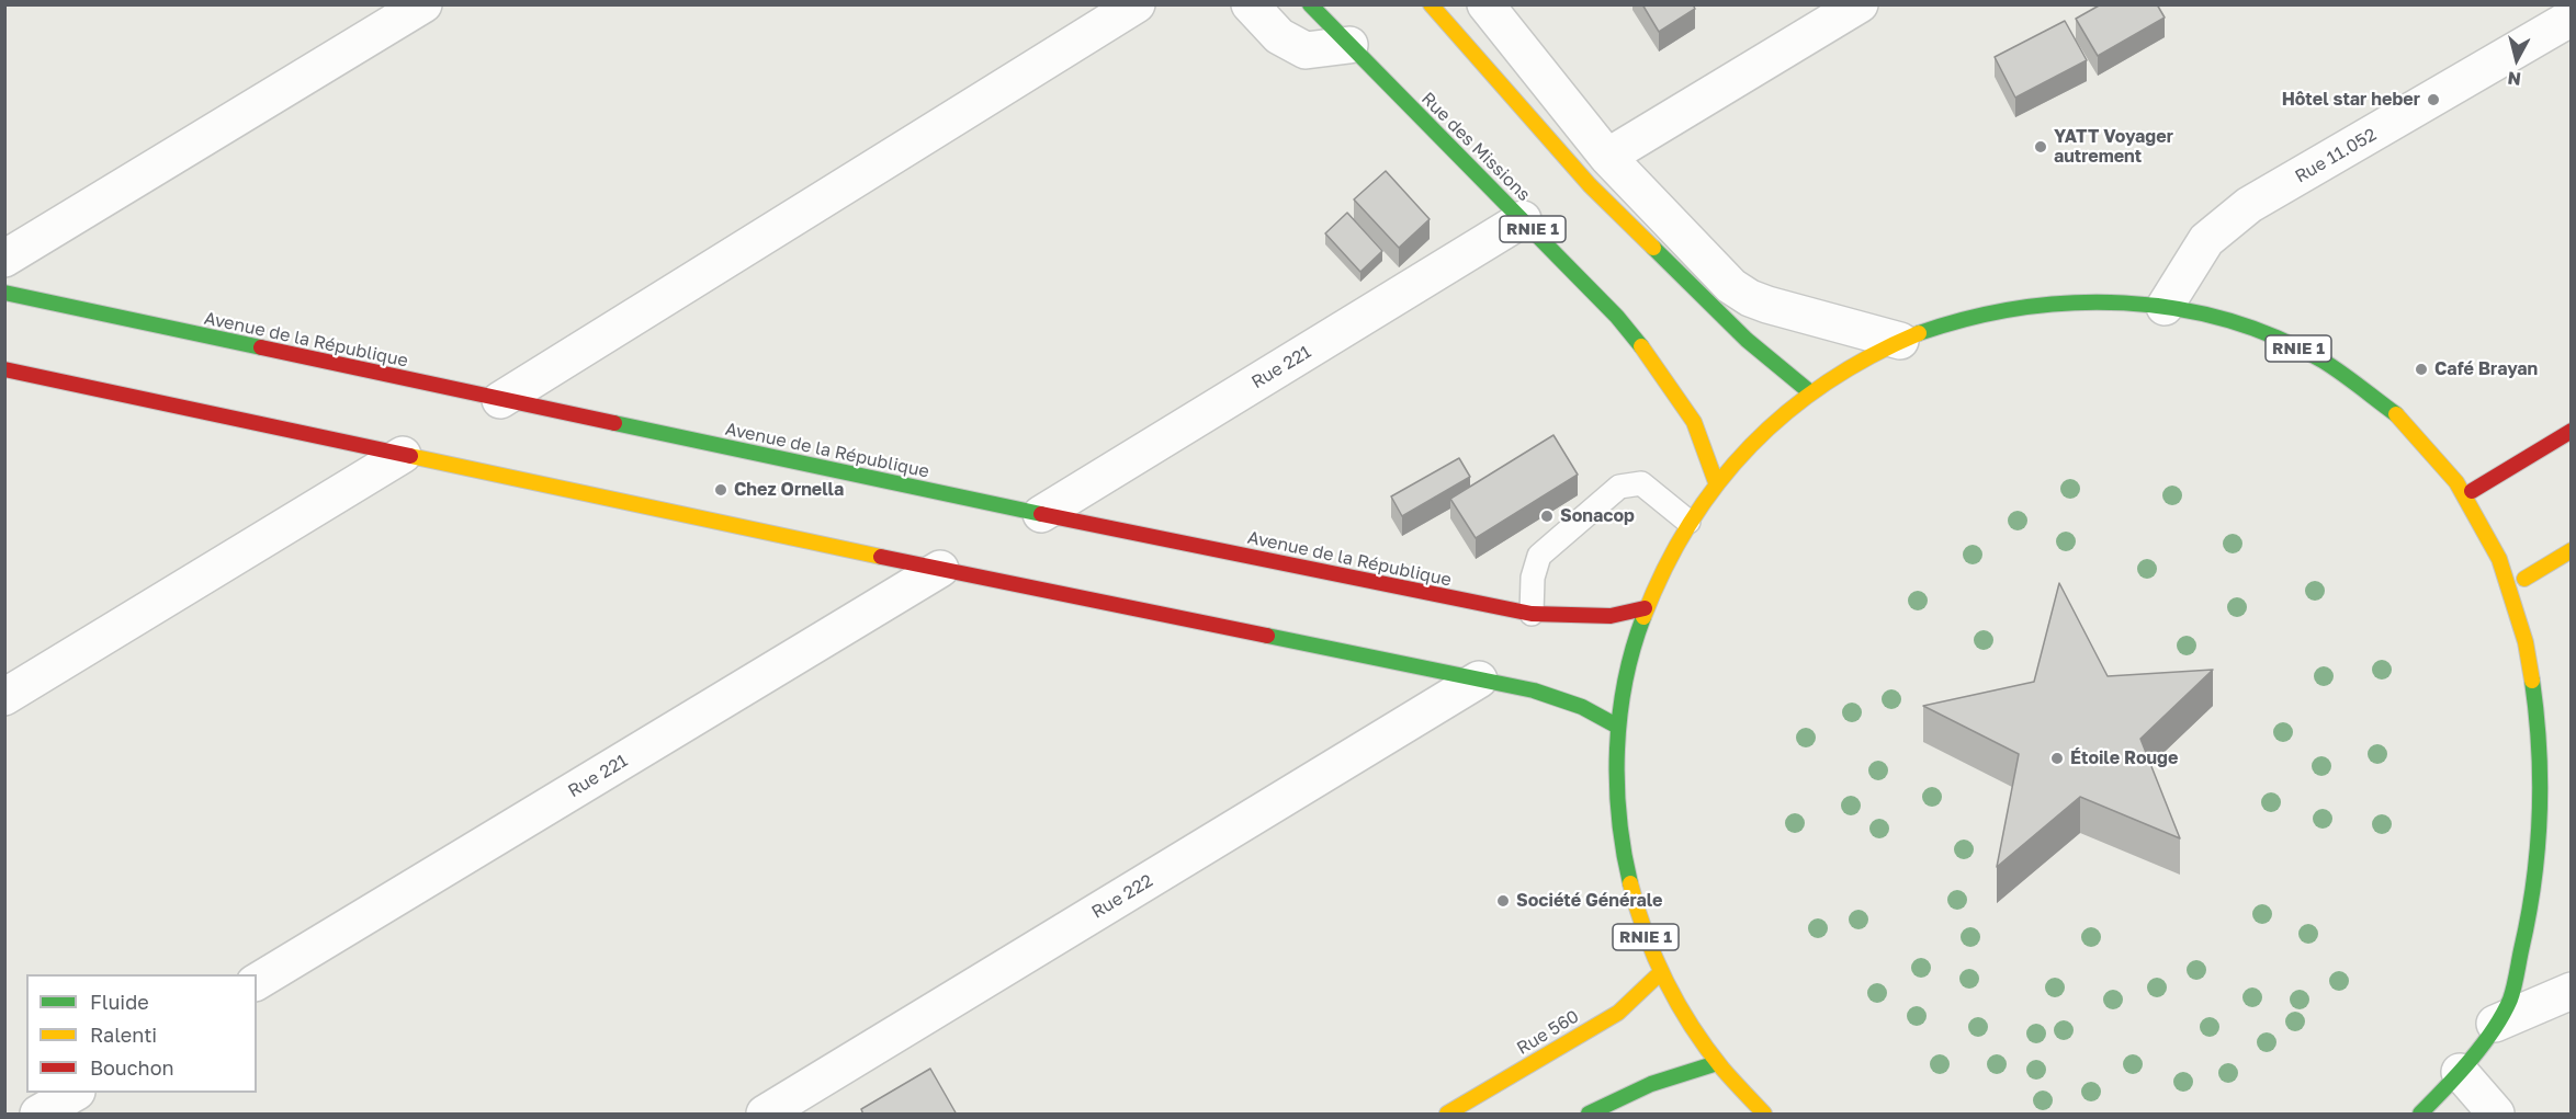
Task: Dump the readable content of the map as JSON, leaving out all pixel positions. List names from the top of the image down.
{
  "streets": {
    "main road": [
      "Rue des Missions",
      "RNIE 1",
      "Avenue de la République",
      "Rue 560"
    ],
    "street": ["Rue 11.052", "Rue 221", "Rue 222"]
  },
  "crossings": [
    ["Rue des Missions", "RNIE 1"],
    ["Rue des Missions", "Rue 221"],
    ["Rue 11.052", "RNIE 1"],
    ["RNIE 1", "Avenue de la République"],
    ["RNIE 1", "Rue 560"],
    ["Avenue de la République", "Rue 221"]
  ],
  "places": [
    "Hôtel star heber",
    "YATT Voyager autrement",
    "Café Brayan",
    "Chez Ornella",
    "Sonacop",
    "Étoile Rouge",
    "Société Générale"
  ],
  "legend": ["Fluide", "Ralenti", "Bouchon"],
  "north": "bottom"
}
